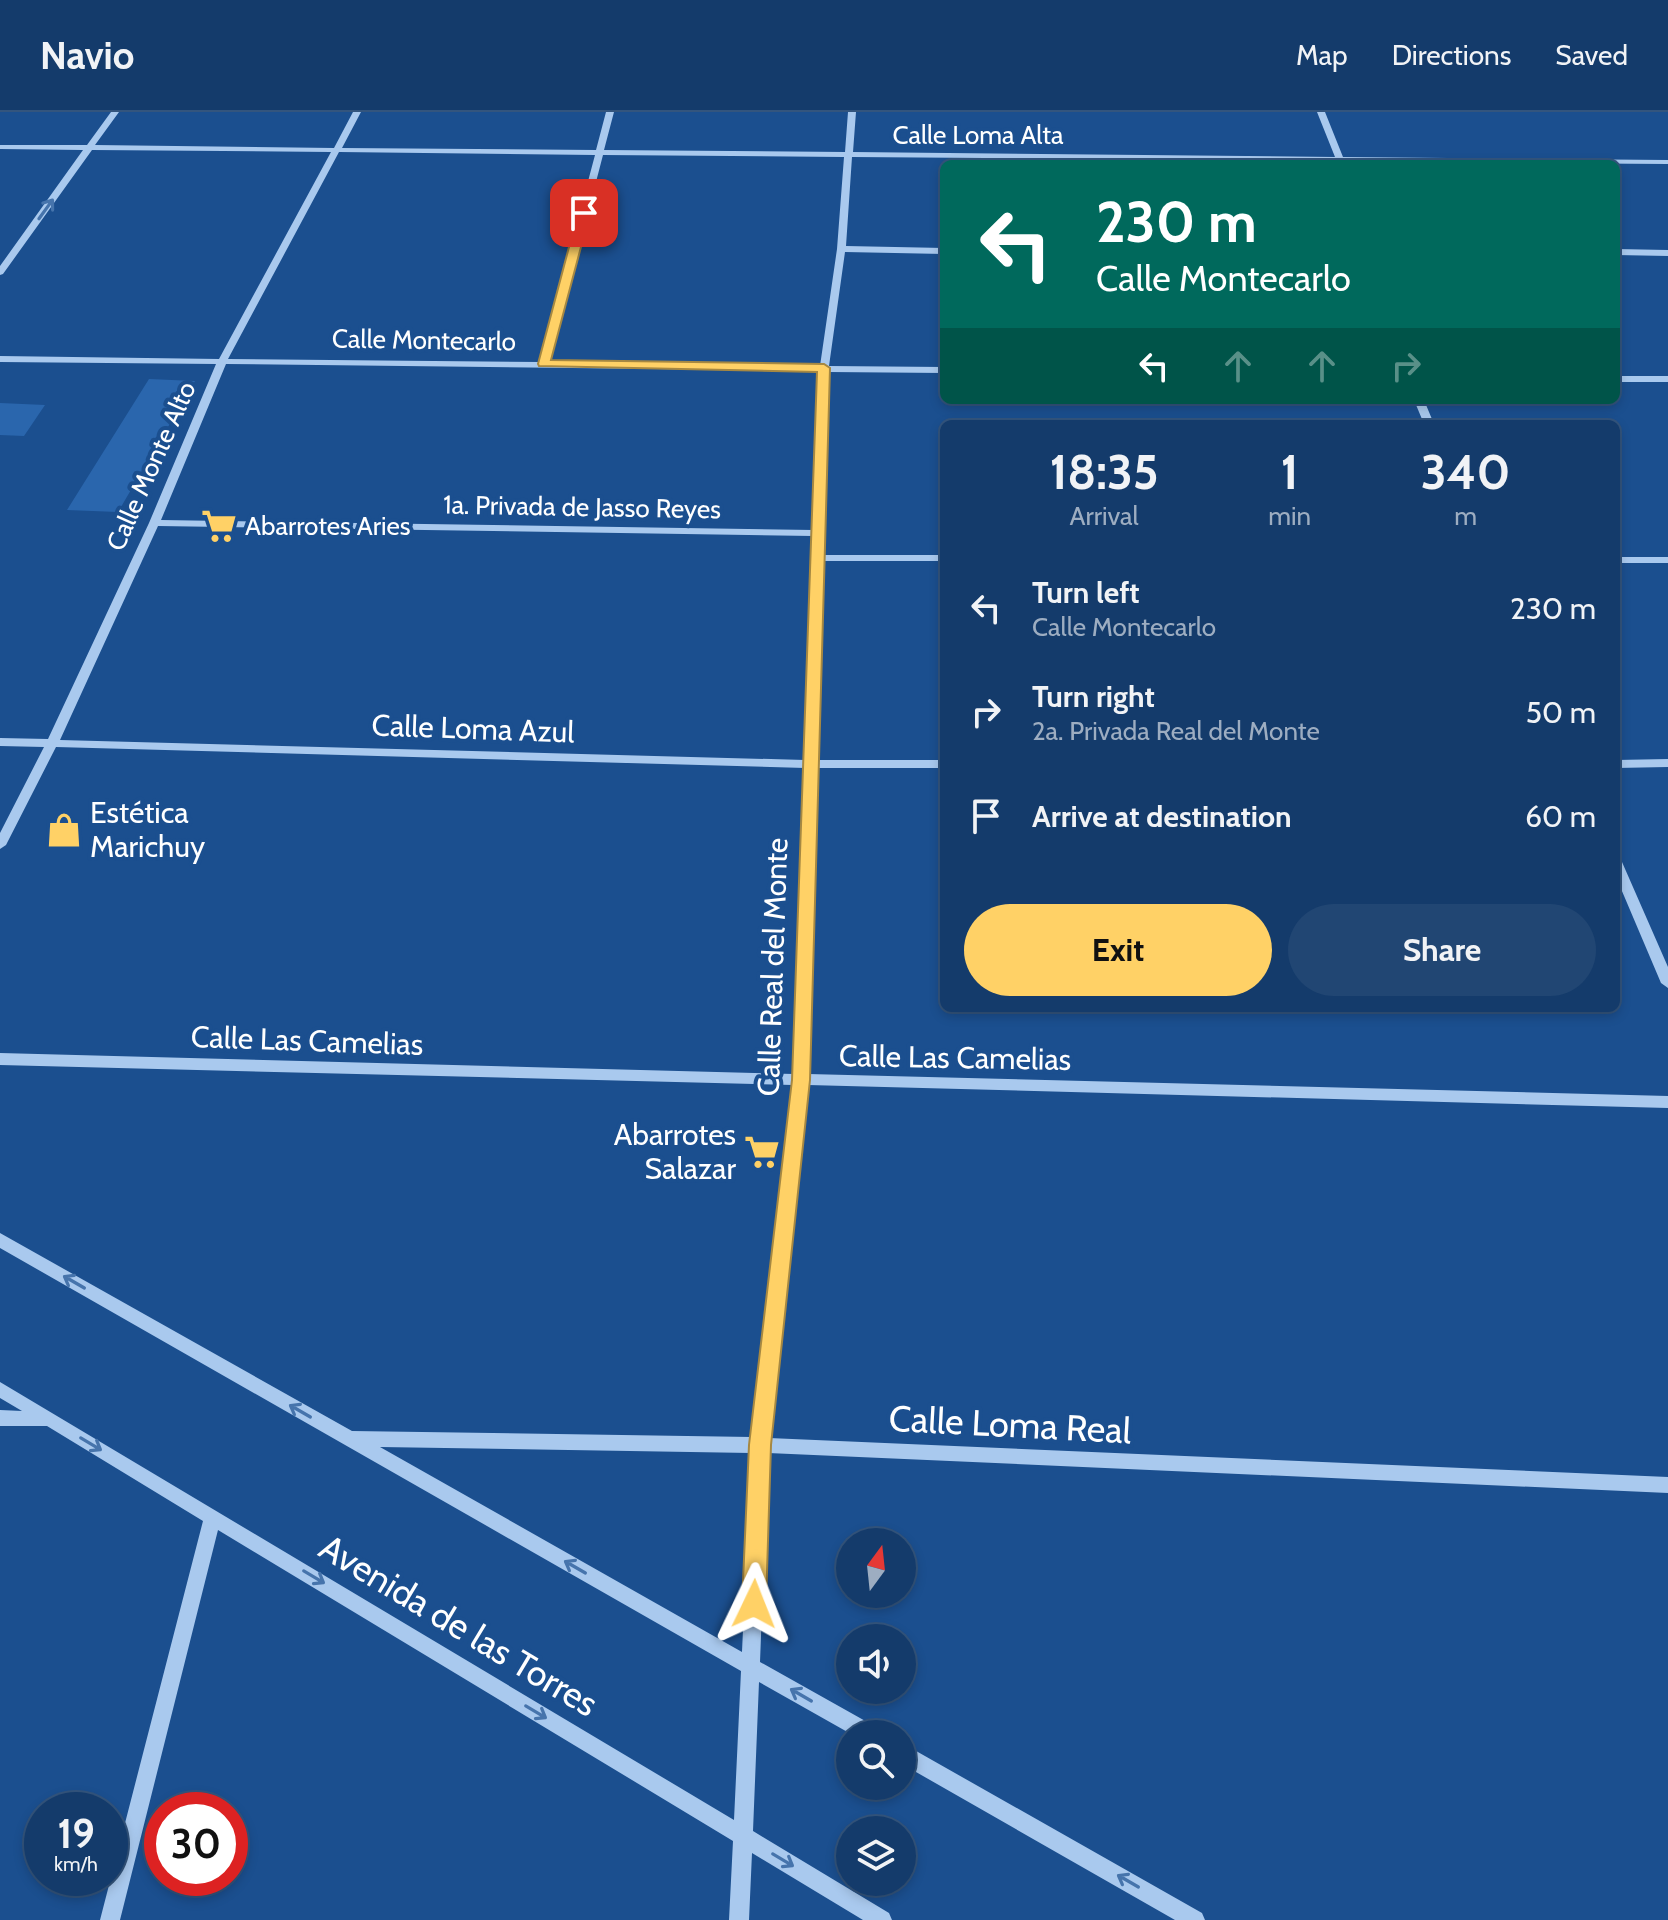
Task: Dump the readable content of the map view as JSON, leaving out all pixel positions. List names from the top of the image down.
{
  "streets": {
    "street": [
      "Calle Loma Alta",
      "Calle Montecarlo",
      "Calle Monte Alto",
      "1a. Privada de Jasso Reyes",
      "Calle Loma Azul",
      "Calle Real del Monte",
      "Calle Las Camelias",
      "Calle Loma Real",
      "Avenida de las Torres"
    ]
  },
  "crossings": [
    ["Calle Loma Alta", "Calle Monte Alto"],
    ["Calle Loma Alta", "Calle Real del Monte"],
    ["Calle Montecarlo", "Calle Monte Alto"],
    ["Calle Montecarlo", "Calle Real del Monte"],
    ["Calle Monte Alto", "1a. Privada de Jasso Reyes"],
    ["Calle Monte Alto", "Calle Loma Azul"],
    ["1a. Privada de Jasso Reyes", "Calle Real del Monte"],
    ["Calle Loma Azul", "Calle Real del Monte"],
    ["Calle Real del Monte", "Calle Las Camelias"],
    ["Calle Real del Monte", "Calle Loma Real"],
    ["Calle Real del Monte", "Avenida de las Torres"]
  ],
  "one_way": ["Avenida de las Torres"],
  "places": {
    "supermarket": ["Abarrotes Aries", "Abarrotes Salazar"],
    "shop": ["Estética Marichuy"]
  },
  "north": "top",
  "page": {
    "header": "Navio",
    "nav": ["Map", "Directions", "Saved"],
    "turn": ["230 m", "Calle Montecarlo"],
    "eta": [
      "18:35",
      "Arrival",
      "1",
      "min",
      "340",
      "m"
    ],
    "list": [
      {
        "name": "Turn left",
        "note": "Calle Montecarlo",
        "value": "230 m"
      },
      {
        "name": "Turn right",
        "note": "2a. Privada Real del Monte",
        "value": "50 m"
      },
      {
        "name": "Arrive at destination",
        "value": "60 m"
      }
    ],
    "buttons": ["Exit", "Share"],
    "speed": "19 km/h",
    "limit": "30"
  }
}
